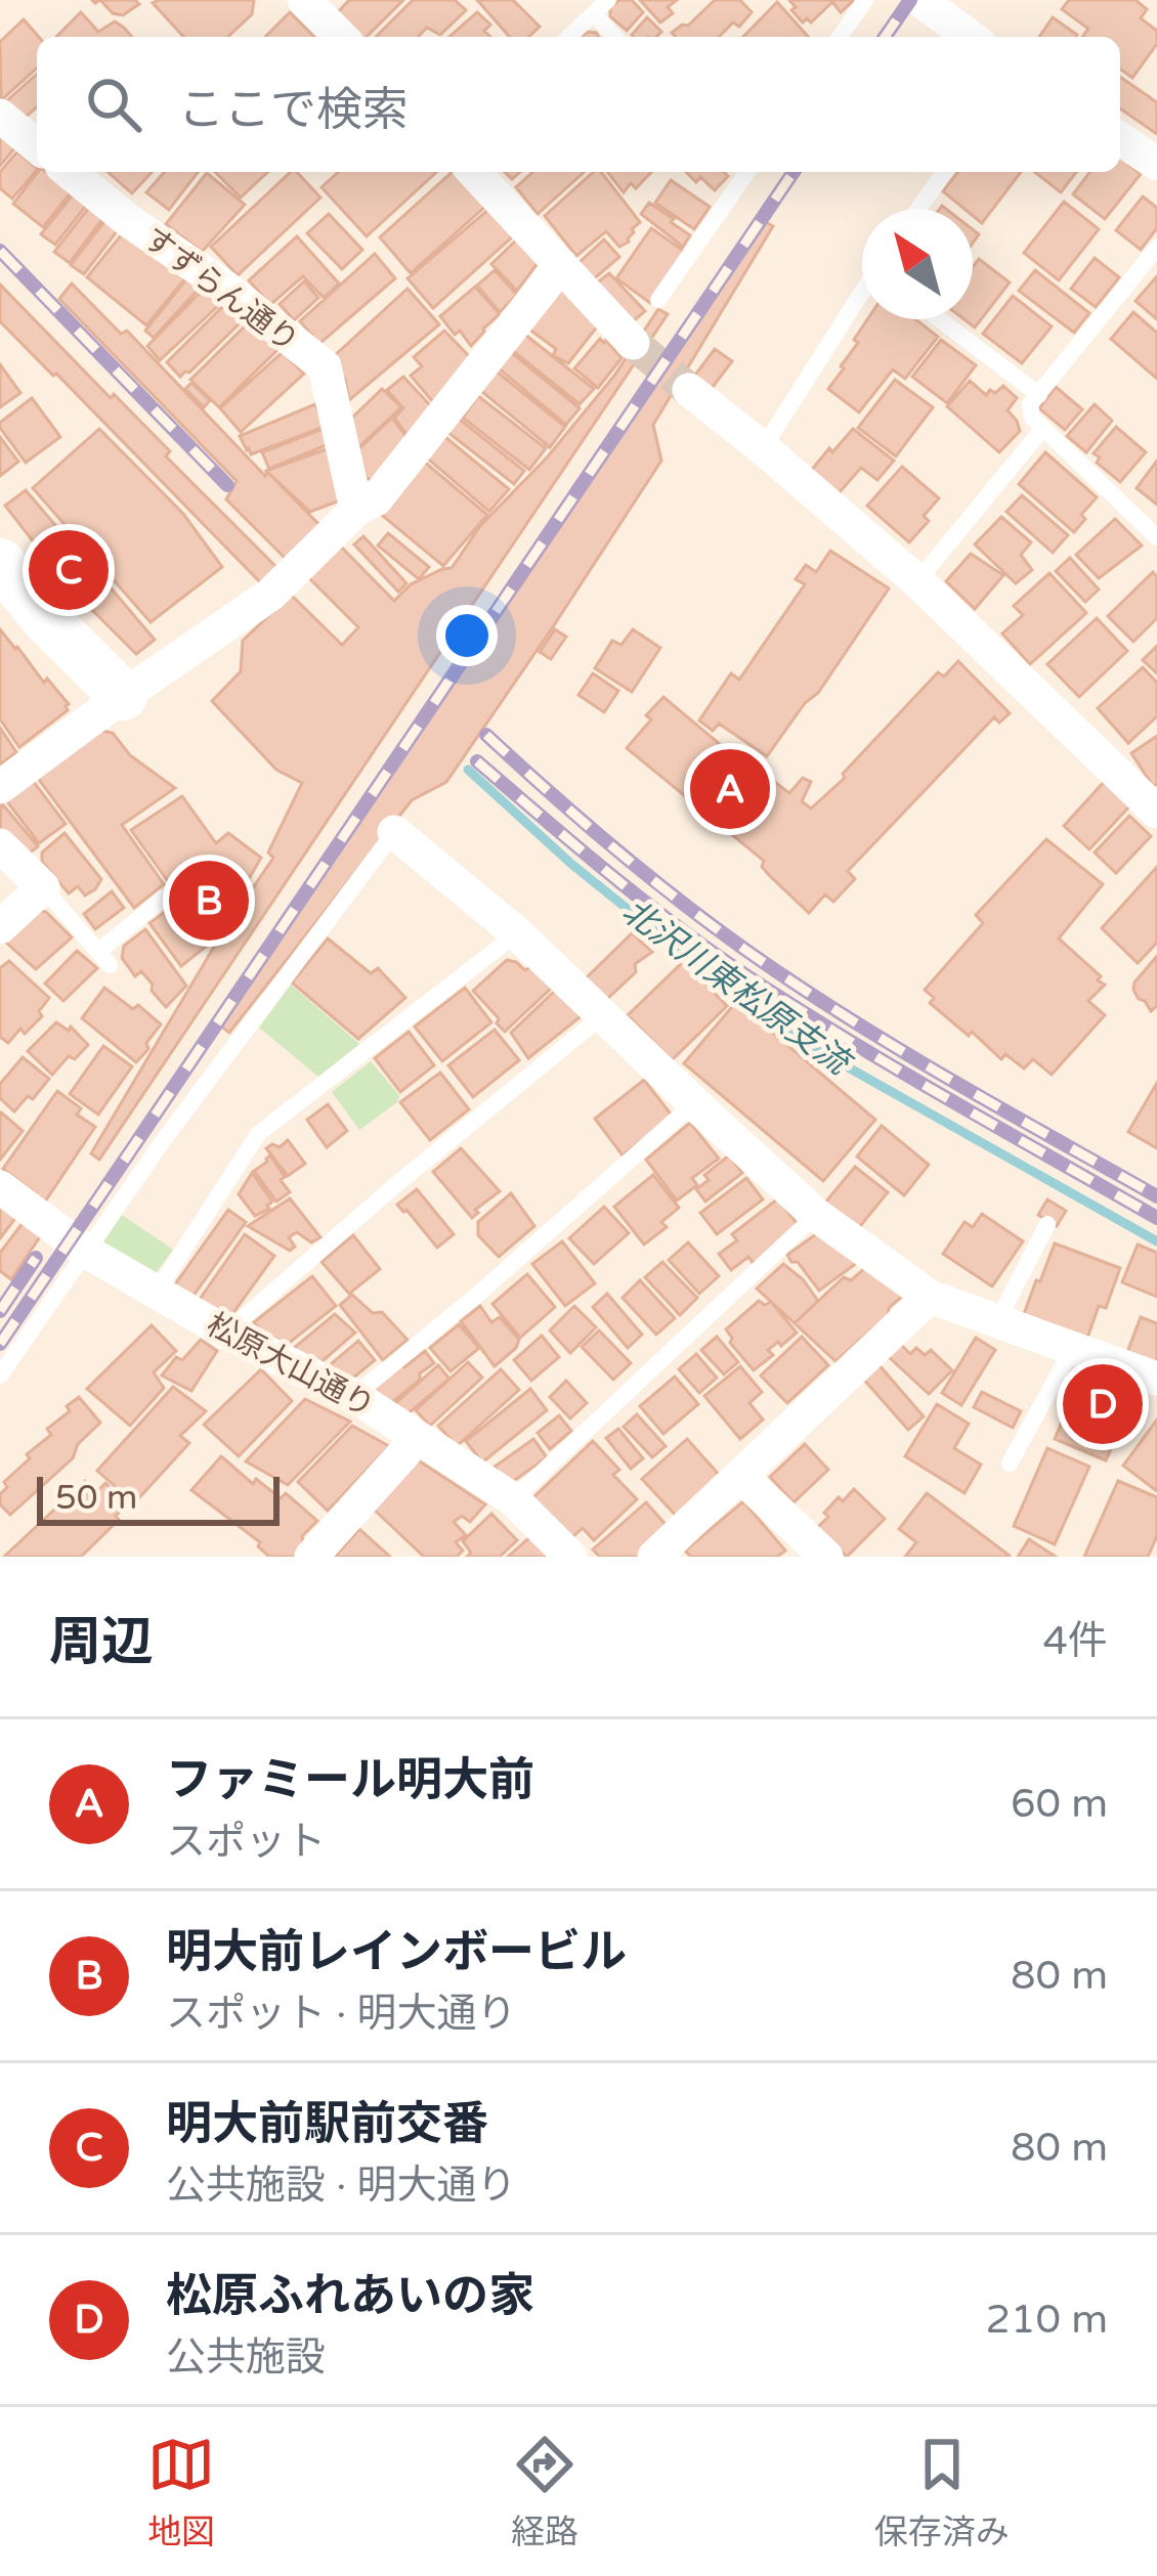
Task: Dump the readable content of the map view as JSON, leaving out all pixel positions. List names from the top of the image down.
{
  "streets": {
    "street": ["すずらん通り", "松原大山通り"]
  },
  "water": ["北沢川東松原支流"],
  "scale_bar": "50 m",
  "north": "top left",
  "page": {
    "search": "ここで検索",
    "pins": [
      "C",
      "A",
      "B",
      "D"
    ],
    "scale": "50 m",
    "heading": ["周辺", "4件"],
    "list": [
      {
        "mark": "A",
        "name": "ファミール明大前",
        "note": "スポット",
        "value": "60 m"
      },
      {
        "mark": "B",
        "name": "明大前レインボービル",
        "note": "スポット · 明大通り",
        "value": "80 m"
      },
      {
        "mark": "C",
        "name": "明大前駅前交番",
        "note": "公共施設 · 明大通り",
        "value": "80 m"
      },
      {
        "mark": "D",
        "name": "松原ふれあいの家",
        "note": "公共施設",
        "value": "210 m"
      }
    ],
    "nav": ["地図", "経路", "保存済み"]
  }
}
